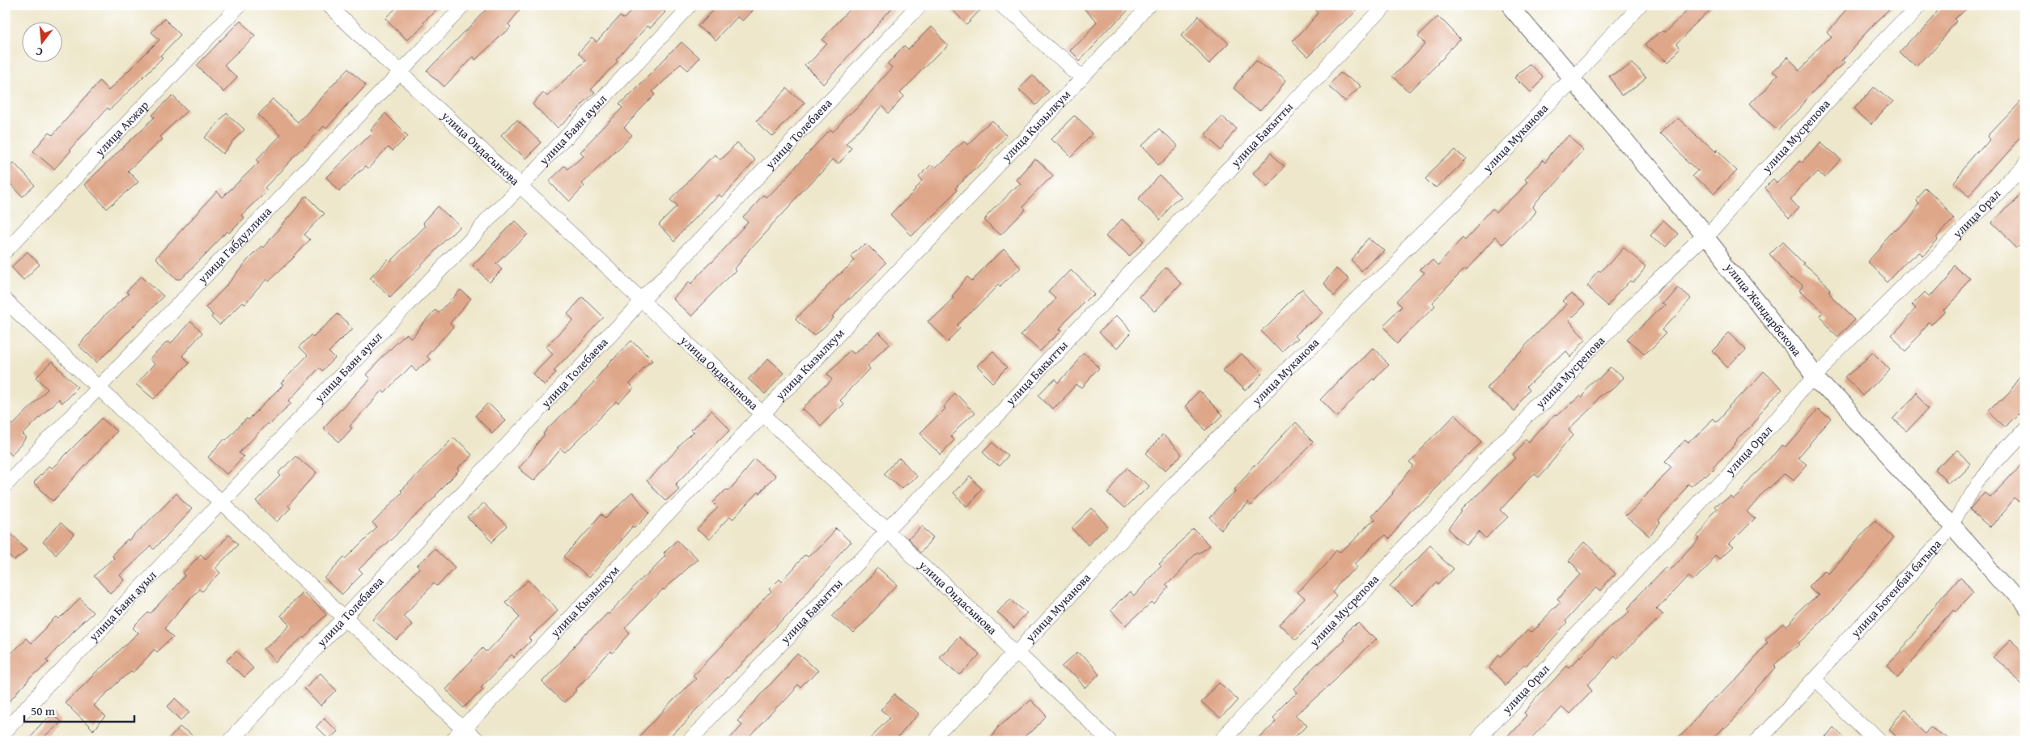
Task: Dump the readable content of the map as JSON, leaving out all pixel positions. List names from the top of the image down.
{
  "streets": {
    "street": [
      "улица Кызылкум",
      "улица Акжар",
      "улица Баян ауыл",
      "улица Толебаева",
      "улица Бакытты",
      "улица Мусрепова",
      "улица Муканова",
      "улица Ондасынова",
      "улица Орал",
      "улица Габдуллина",
      "улица Жандарбекова",
      "улица Богенбай батыра"
    ]
  },
  "crossings": [
    ["улица Кызылкум", "улица Ондасынова"],
    ["улица Баян ауыл", "улица Ондасынова"],
    ["улица Толебаева", "улица Ондасынова"],
    ["улица Бакытты", "улица Ондасынова"],
    ["улица Мусрепова", "улица Жандарбекова"],
    ["улица Муканова", "улица Ондасынова"],
    ["улица Муканова", "улица Жандарбекова"],
    ["улица Ондасынова", "улица Габдуллина"],
    ["улица Орал", "улица Жандарбекова"],
    ["улица Жандарбекова", "улица Богенбай батыра"]
  ],
  "scale_bar": "50 m",
  "north": "bottom"
}
